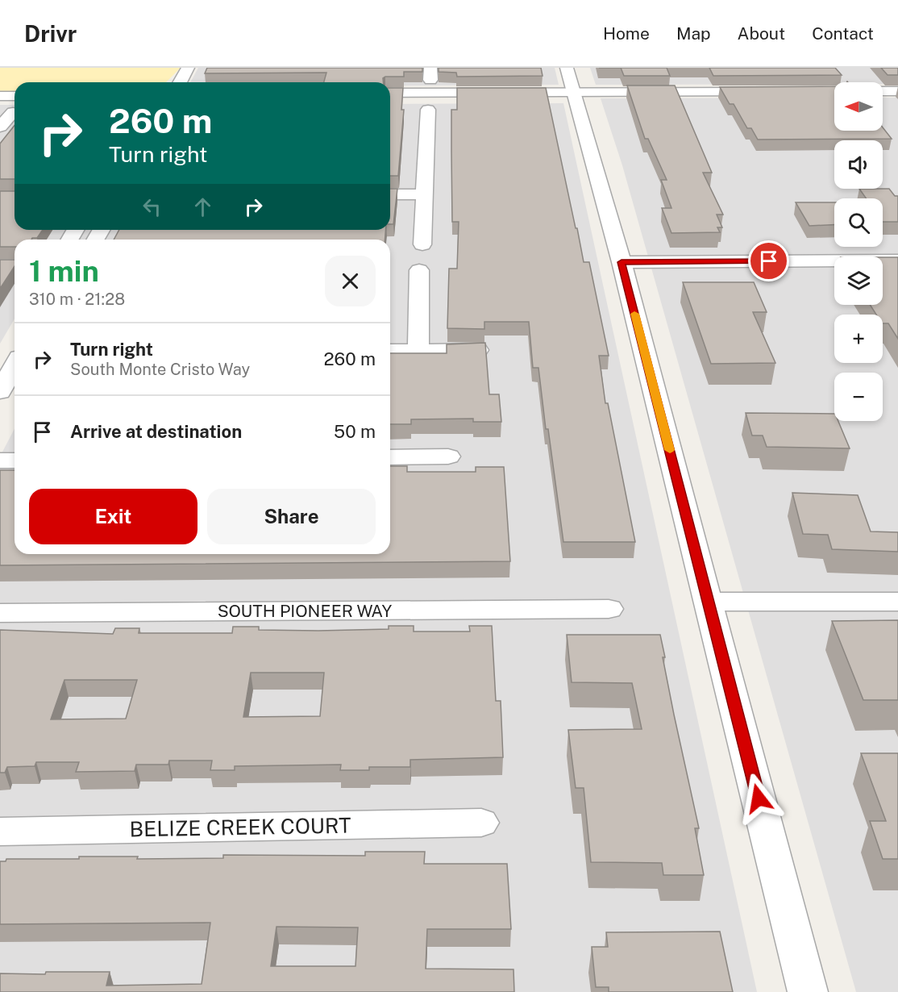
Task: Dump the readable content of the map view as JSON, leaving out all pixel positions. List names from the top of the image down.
{
  "streets": {
    "street": ["SOUTH PIONEER WAY", "BELIZE CREEK COURT"]
  },
  "north": "left",
  "page": {
    "header": "Drivr",
    "nav": [
      "Home",
      "Map",
      "About",
      "Contact"
    ],
    "map_buttons": ["+", "−"],
    "turn": ["260 m", "Turn right"],
    "heading": ["1 min", "310 m · 21:28"],
    "list": [
      {
        "name": "Turn right",
        "note": "South Monte Cristo Way",
        "value": "260 m"
      },
      {
        "name": "Arrive at destination",
        "value": "50 m"
      }
    ],
    "buttons": ["Exit", "Share"]
  }
}
